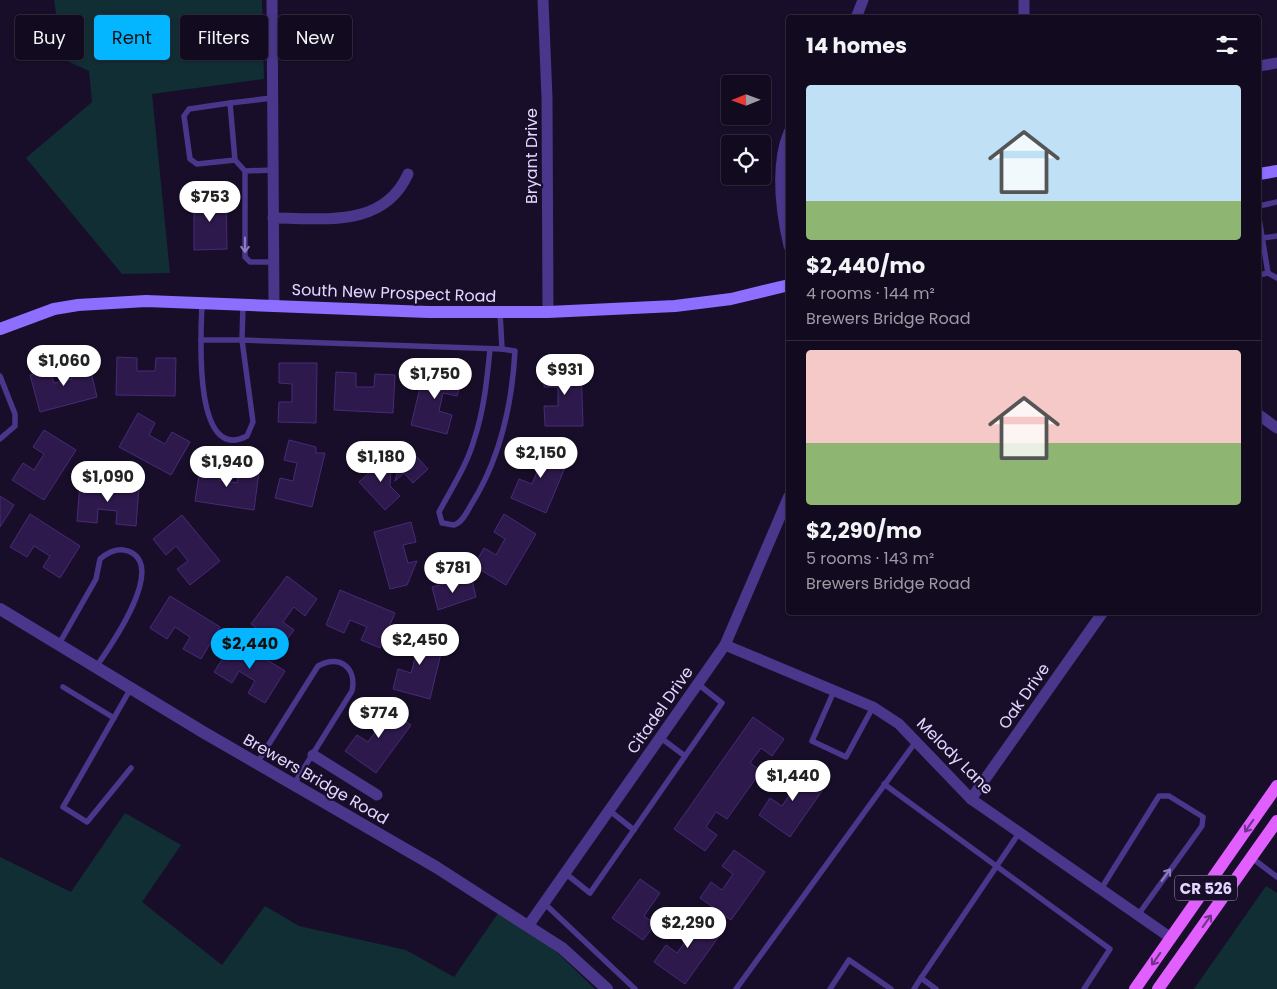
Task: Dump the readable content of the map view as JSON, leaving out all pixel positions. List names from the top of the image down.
{
  "streets": {
    "main road": ["South New Prospect Road", "CR 526"],
    "street": [
      "Bryant Drive",
      "Oak Drive",
      "Citadel Drive",
      "Melody Lane",
      "Brewers Bridge Road"
    ]
  },
  "crossings": [
    ["Bryant Drive", "South New Prospect Road"],
    ["Oak Drive", "Melody Lane"],
    ["Citadel Drive", "Melody Lane"],
    ["Citadel Drive", "Brewers Bridge Road"],
    ["Melody Lane", "CR 526"]
  ],
  "north": "left",
  "page": {
    "chip": [
      "Buy",
      "Rent",
      "Filters",
      "New"
    ],
    "heading": "14 homes",
    "list": [
      {
        "name": "$2,440/mo",
        "note": "4 rooms · 144 m² · Brewers Bridge Road"
      },
      {
        "name": "$2,290/mo",
        "note": "5 rooms · 143 m² · Brewers Bridge Road"
      }
    ],
    "price": [
      "$753",
      "$1,060",
      "$931",
      "$1,750",
      "$2,150",
      "$1,180",
      "$1,940",
      "$1,090",
      "$781",
      "$2,450",
      "$2,440",
      "$774",
      "$1,440",
      "$2,290"
    ]
  }
}
